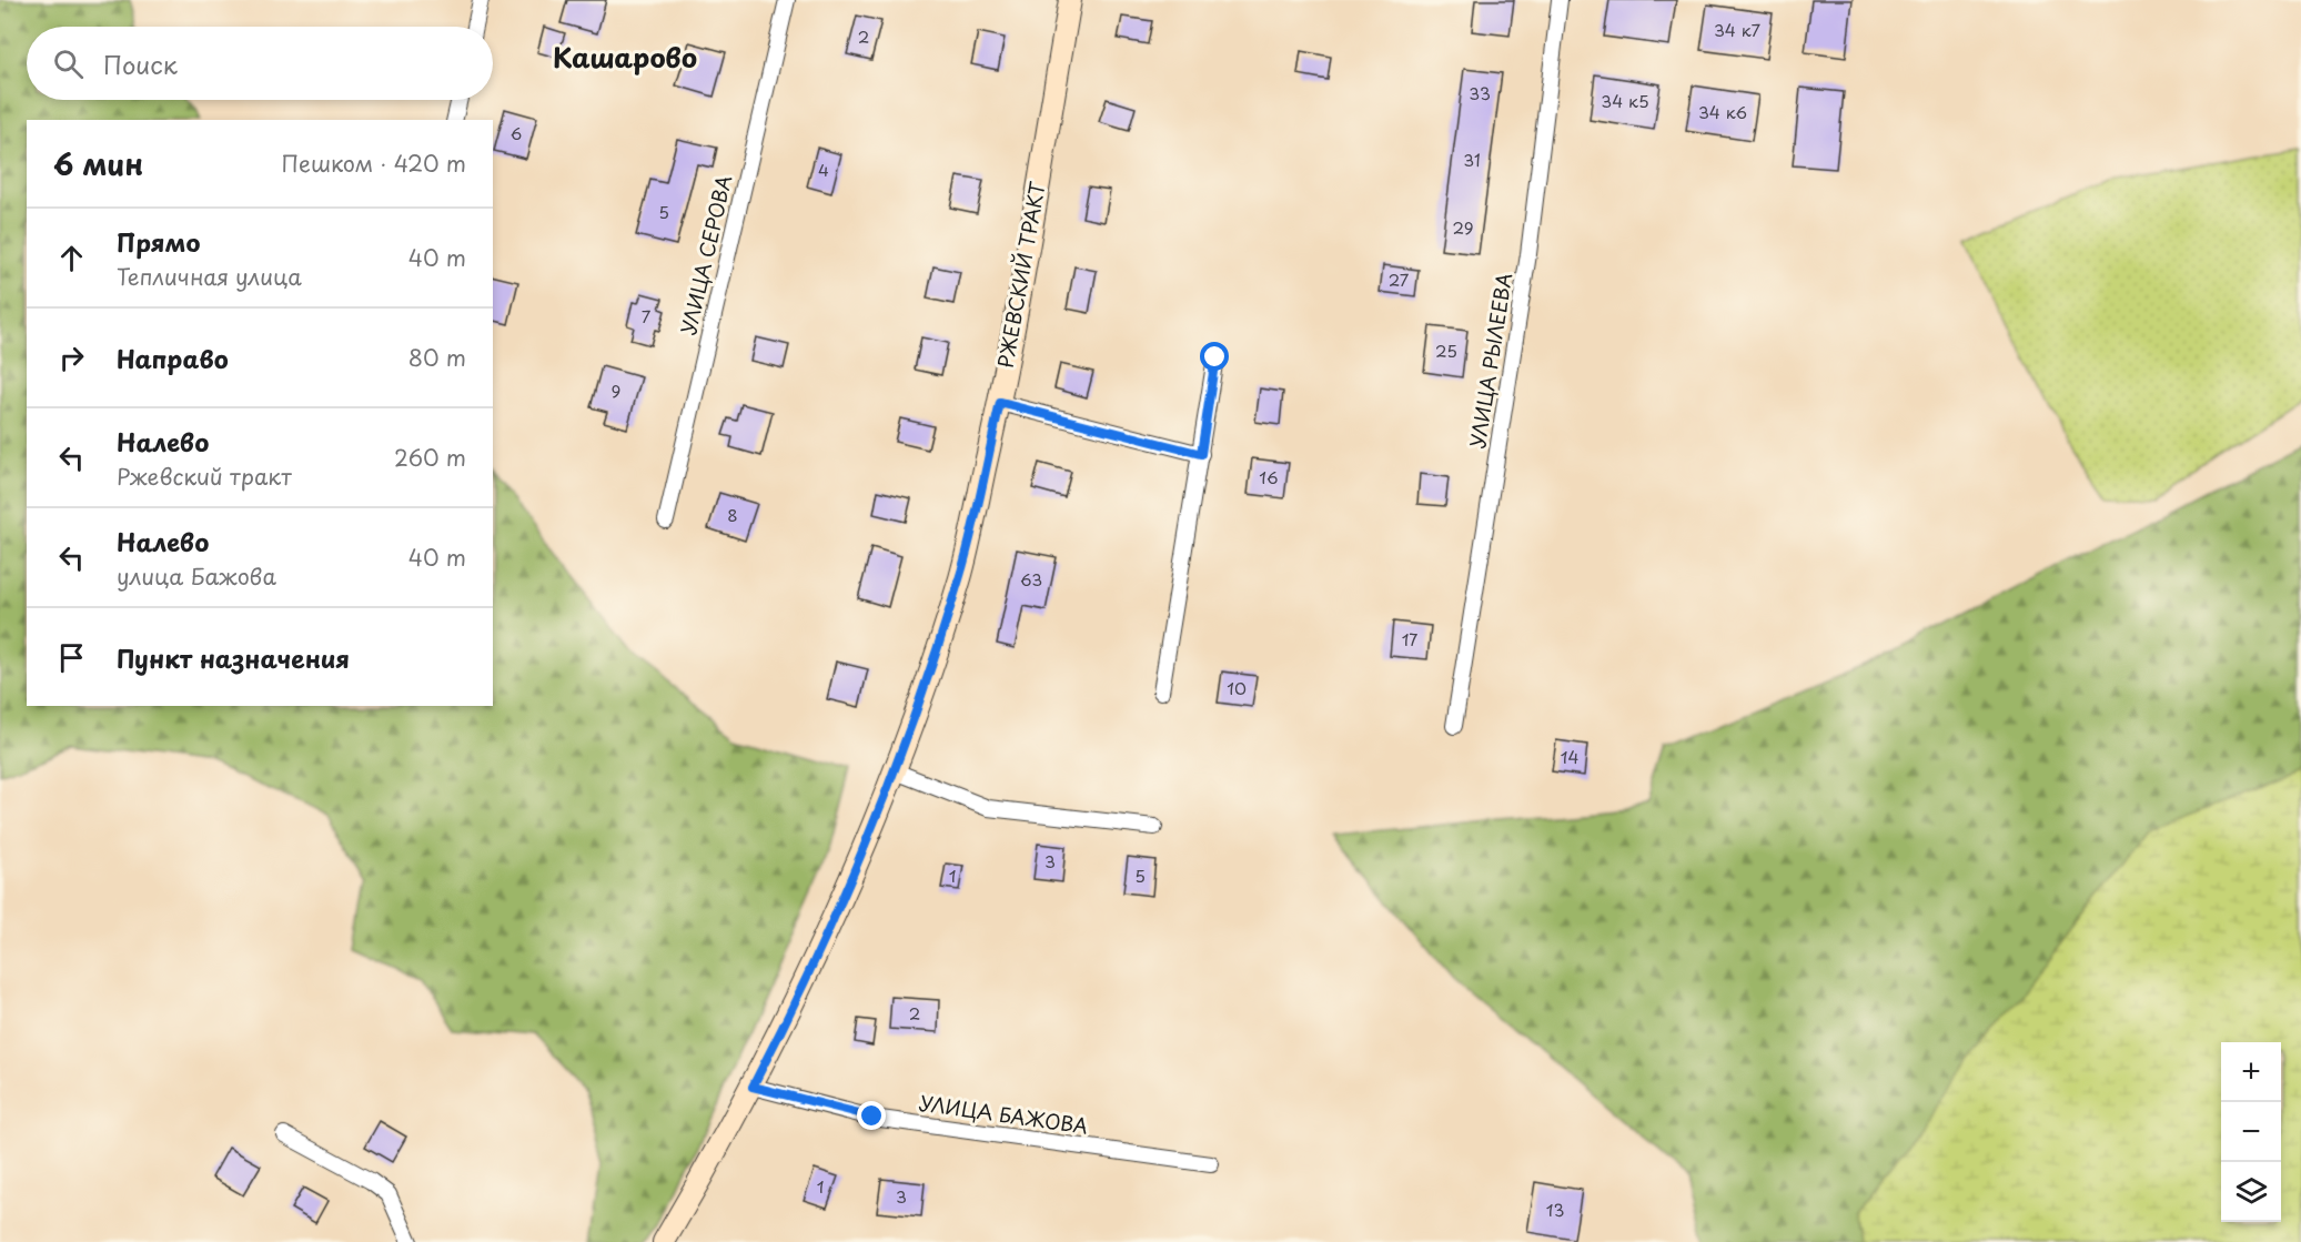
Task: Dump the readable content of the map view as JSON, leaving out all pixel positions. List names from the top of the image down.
{
  "streets": {
    "main road": ["РЖЕВСКИЙ ТРАКТ"],
    "street": ["УЛИЦА СЕРОВА", "УЛИЦА РЫЛЕЕВА", "УЛИЦА БАЖОВА"]
  },
  "crossings": [
    ["РЖЕВСКИЙ ТРАКТ", "УЛИЦА БАЖОВА"]
  ],
  "districts": ["Кашарово"],
  "house_numbers": [
    "34 к7",
    "2",
    "33",
    "34 к5",
    "34 к6",
    "6",
    "31",
    "4",
    "5",
    "29",
    "27",
    "7",
    "25",
    "9",
    "16",
    "8",
    "63",
    "17",
    "10",
    "14",
    "3",
    "1",
    "5",
    "2",
    "1",
    "3",
    "13"
  ],
  "page": {
    "search": "Поиск",
    "heading": ["6 мин", "Пешком · 420 m"],
    "list": [
      ["Прямо", "Тепличная улица", "40 m"],
      ["Направо", "80 m"],
      ["Налево", "Ржевский тракт", "260 m"],
      ["Налево", "улица Бажова", "40 m"],
      "Пункт назначения"
    ],
    "map_buttons": ["+", "−"]
  }
}
